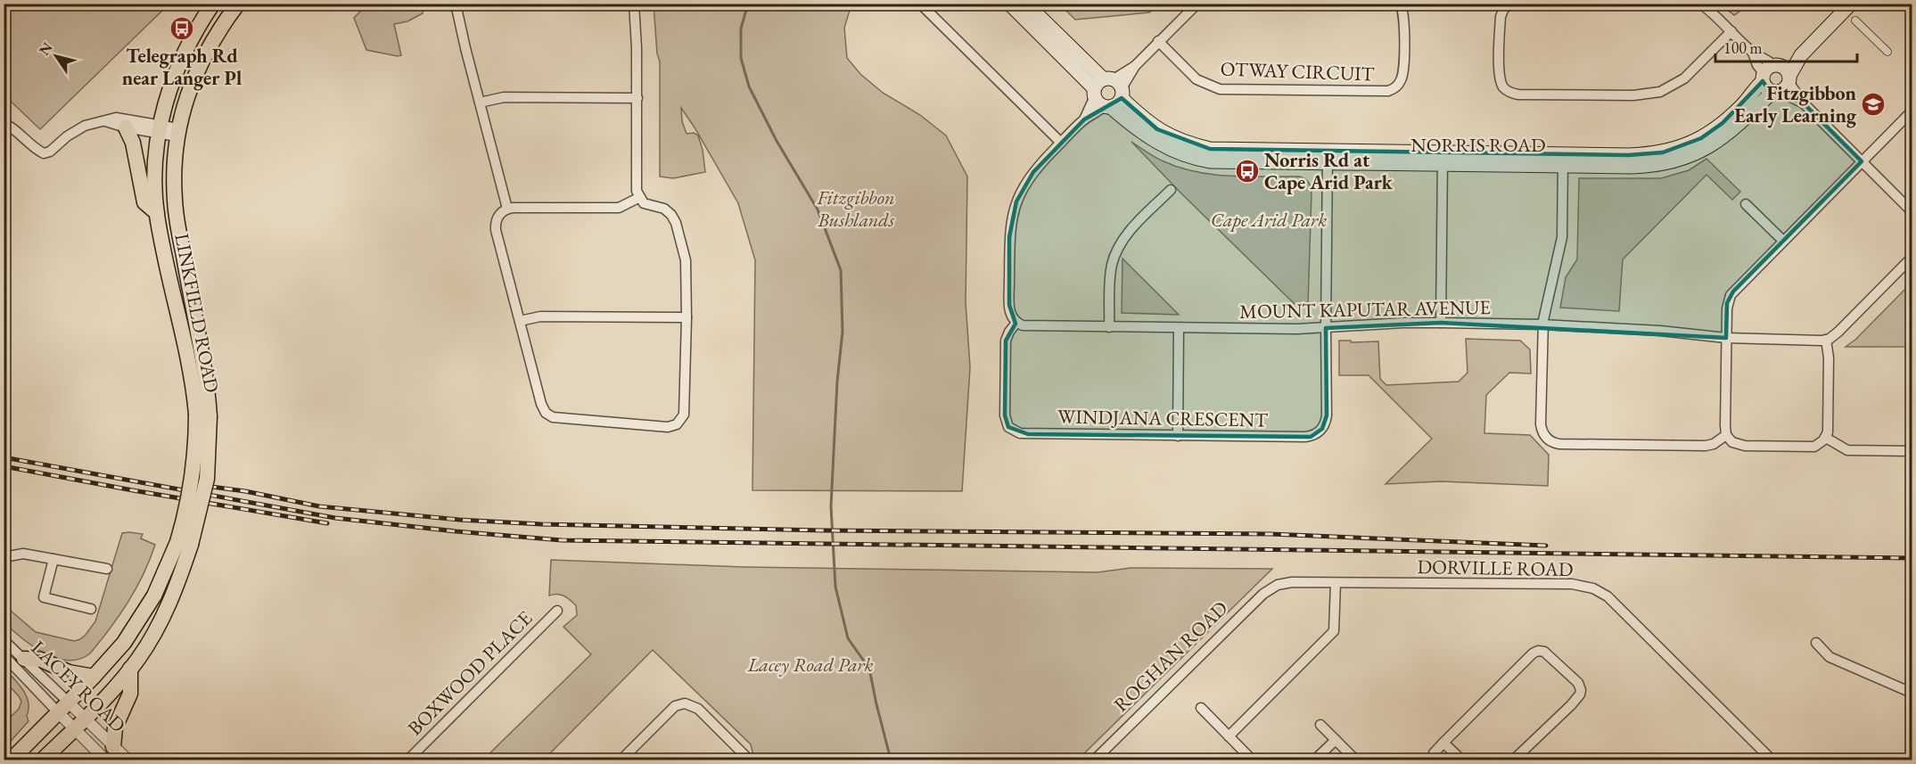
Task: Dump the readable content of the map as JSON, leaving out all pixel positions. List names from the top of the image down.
{
  "streets": {
    "main road": ["NORRIS ROAD", "LINKFIELD ROAD"],
    "street": [
      "OTWAY CIRCUIT",
      "MOUNT KAPUTAR AVENUE",
      "WINDJANA CRESCENT",
      "DORVILLE ROAD",
      "ROGHAN ROAD",
      "BOXWOOD PLACE",
      "LACEY ROAD"
    ]
  },
  "crossings": [
    ["NORRIS ROAD", "WINDJANA CRESCENT"],
    ["MOUNT KAPUTAR AVENUE", "WINDJANA CRESCENT"],
    ["LINKFIELD ROAD", "LACEY ROAD"],
    ["DORVILLE ROAD", "ROGHAN ROAD"]
  ],
  "parks": ["Fitzgibbon Bushlands", "Cape Arid Park", "Lacey Road Park"],
  "places": {
    "bus stop": ["Telegraph Rd near Langer Pl", "Norris Rd at Cape Arid Park"],
    "school or university": ["Fitzgibbon Early Learning"]
  },
  "scale_bar": "100 m",
  "north": "top left"
}
